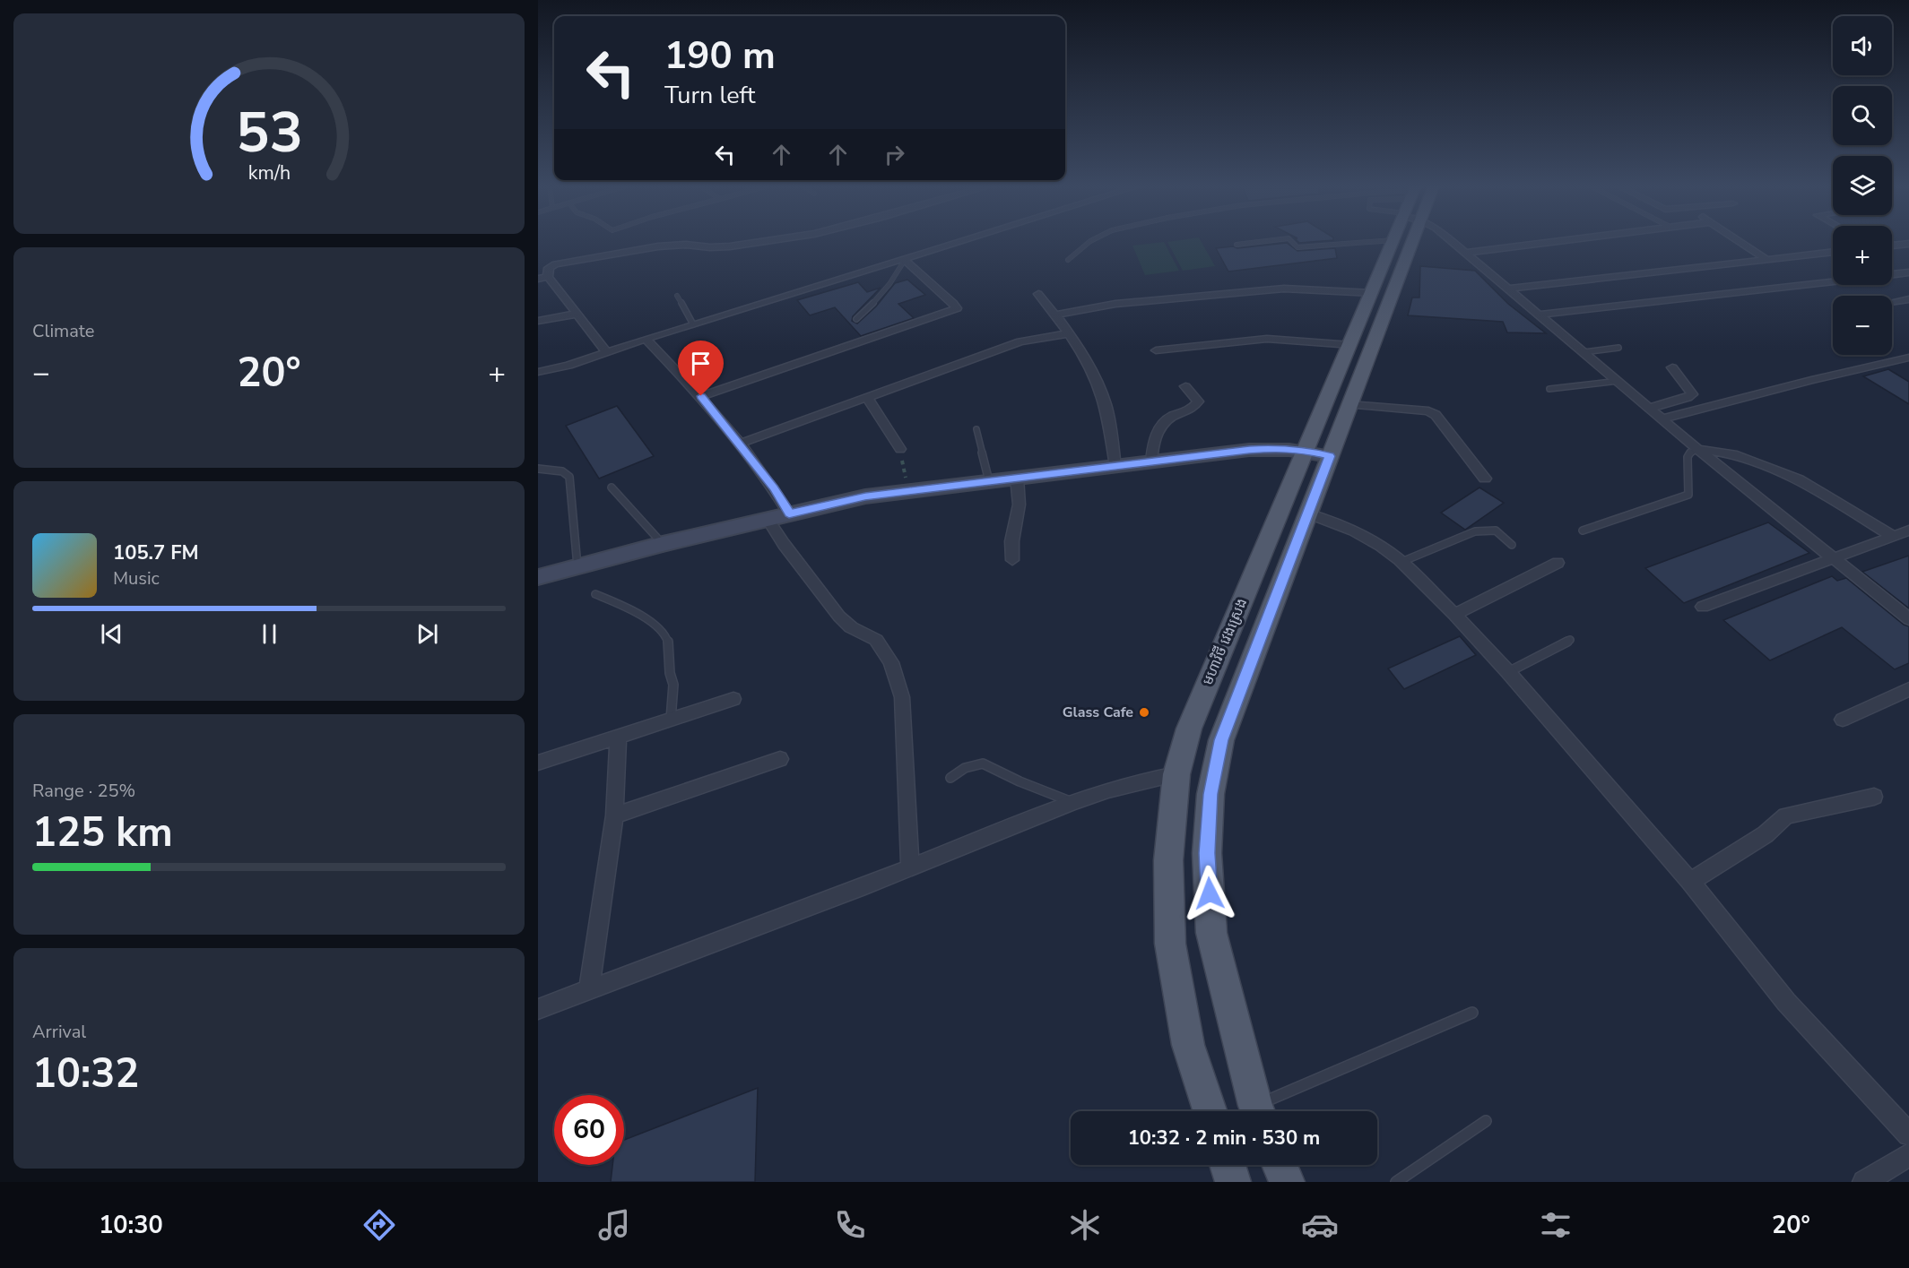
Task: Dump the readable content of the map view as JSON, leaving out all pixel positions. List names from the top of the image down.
{
  "streets": {
    "main road": ["មហាវិថី វេងស្រេង"]
  },
  "places": ["Glass Cafe"],
  "page": {
    "map_buttons": ["+", "−"],
    "turn": ["190 m", "Turn left"],
    "tile": [
      "Climate",
      ["Range · 25%", "125 km"],
      ["Arrival", "10:32"]
    ],
    "heat": ["−", "20°", "+"],
    "song": ["105.7 FM", "Music"],
    "limit": "60",
    "trip": "10:32 · 2 min · 530 m",
    "tabs": ["10:30", "20°"],
    "gauge": ["53", "km/h"]
  }
}
